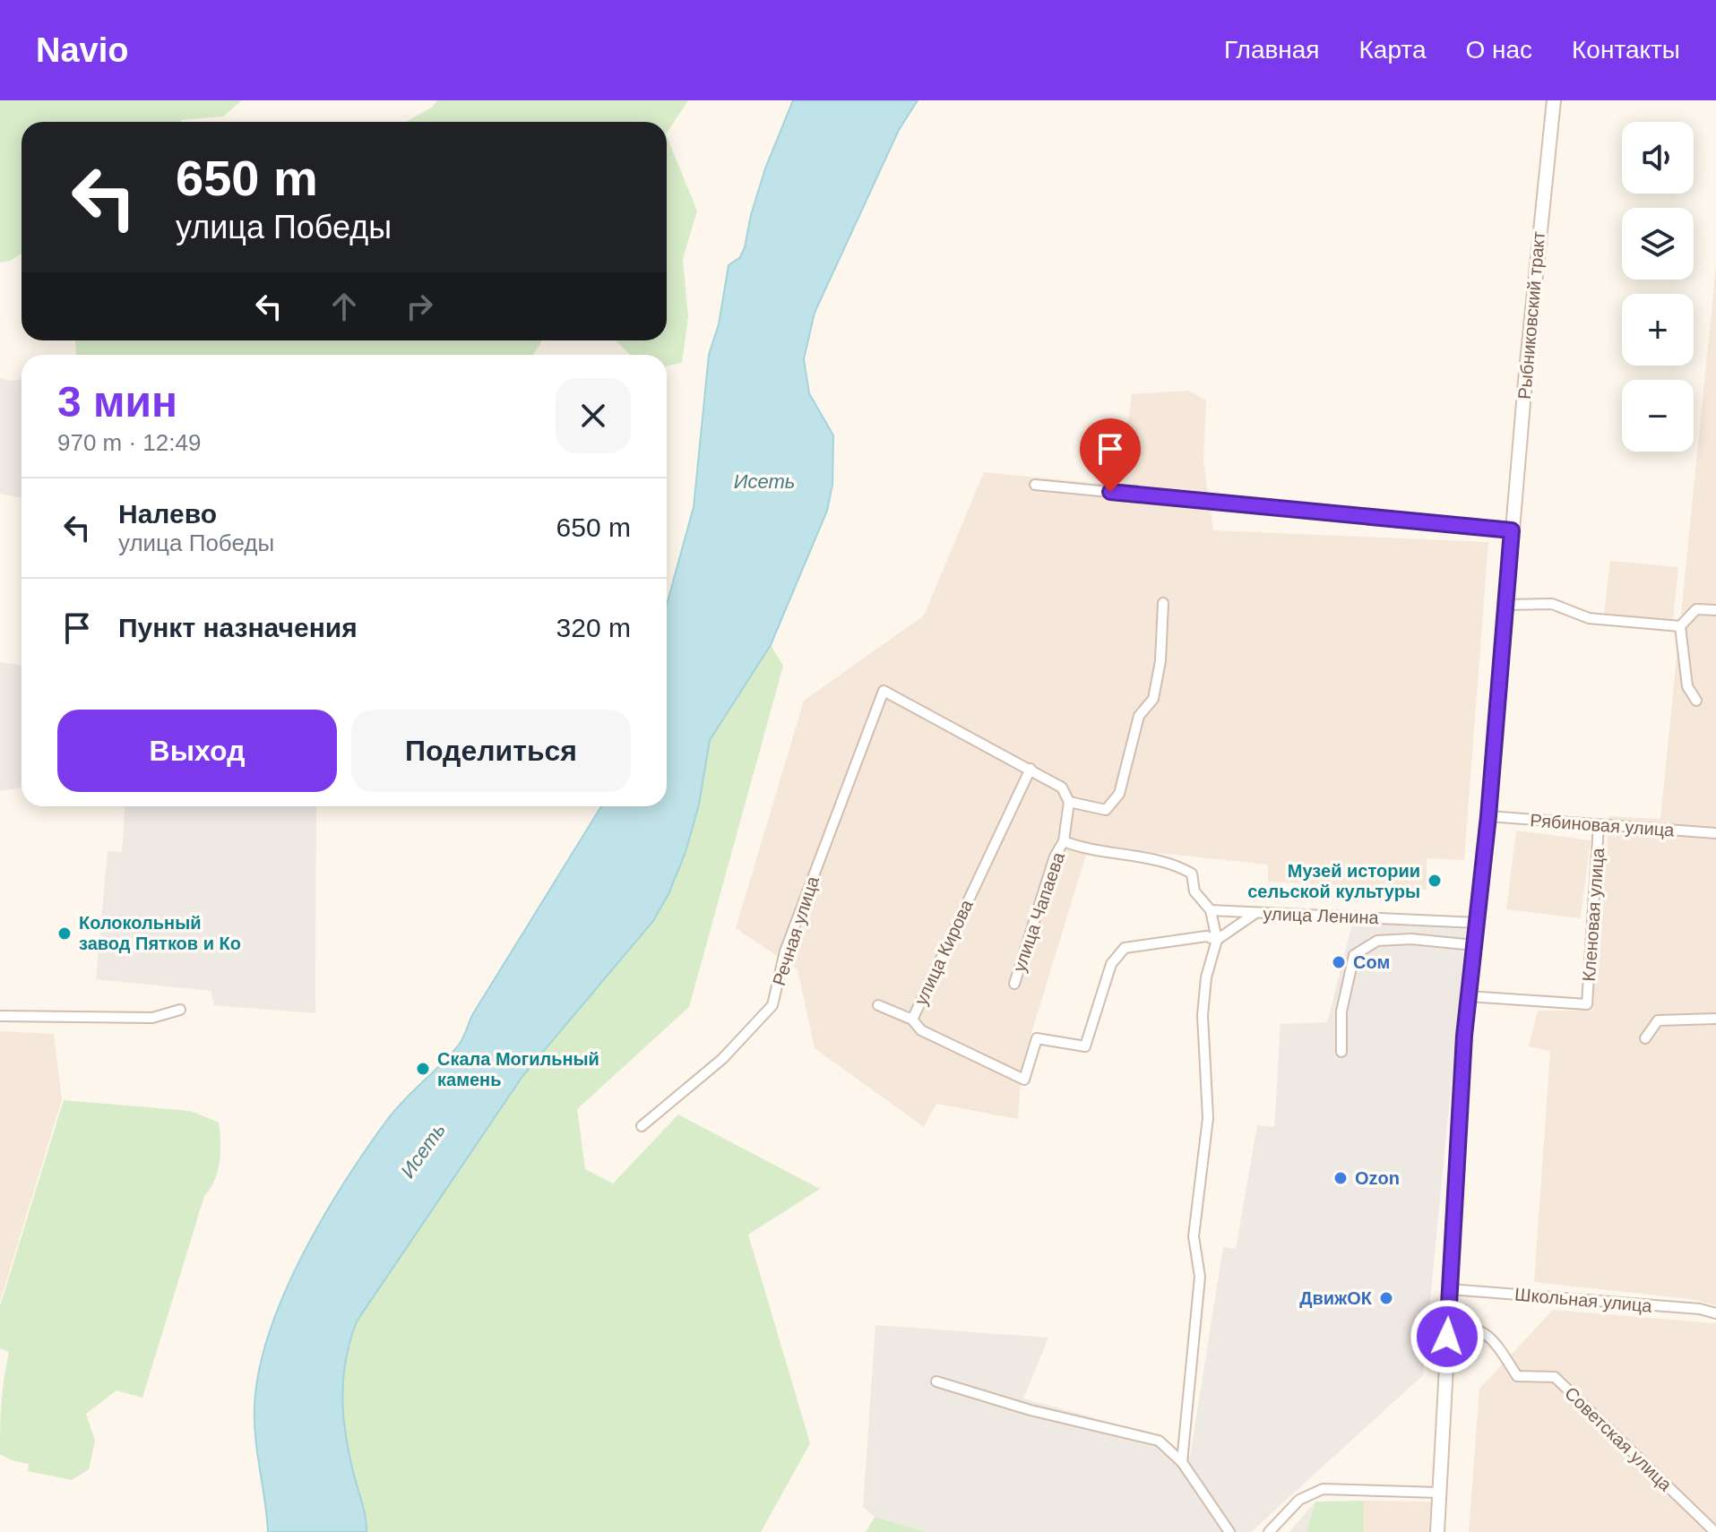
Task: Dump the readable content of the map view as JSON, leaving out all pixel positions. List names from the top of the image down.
{
  "streets": {
    "main road": ["Рыбниковский тракт"],
    "street": [
      "Рябиновая улица",
      "улица Чапаева",
      "Кленовая улица",
      "улица Ленина",
      "Речная улица",
      "улица Кирова",
      "Школьная улица",
      "Советская улица"
    ]
  },
  "crossings": [
    ["Рыбниковский тракт", "Рябиновая улица"],
    ["Рыбниковский тракт", "Кленовая улица"],
    ["Рыбниковский тракт", "улица Ленина"],
    ["Рыбниковский тракт", "Школьная улица"],
    ["Рыбниковский тракт", "Советская улица"],
    ["Рябиновая улица", "Кленовая улица"],
    ["Речная улица", "улица Кирова"]
  ],
  "water": ["Исеть"],
  "places": [
    "Музей истории сельской культуры",
    "Колокольный завод Пятков и Ко",
    "Сом",
    "Скала Могильный камень",
    "Ozon",
    "ДвижОК"
  ],
  "page": {
    "header": "Navio",
    "nav": [
      "Главная",
      "Карта",
      "О нас",
      "Контакты"
    ],
    "map_buttons": ["+", "−"],
    "turn": ["650 m", "улица Победы"],
    "heading": ["3 мин", "970 m · 12:49"],
    "list": [
      {
        "name": "Налево",
        "note": "улица Победы",
        "value": "650 m"
      },
      {
        "name": "Пункт назначения",
        "value": "320 m"
      }
    ],
    "buttons": ["Выход", "Поделиться"]
  }
}
